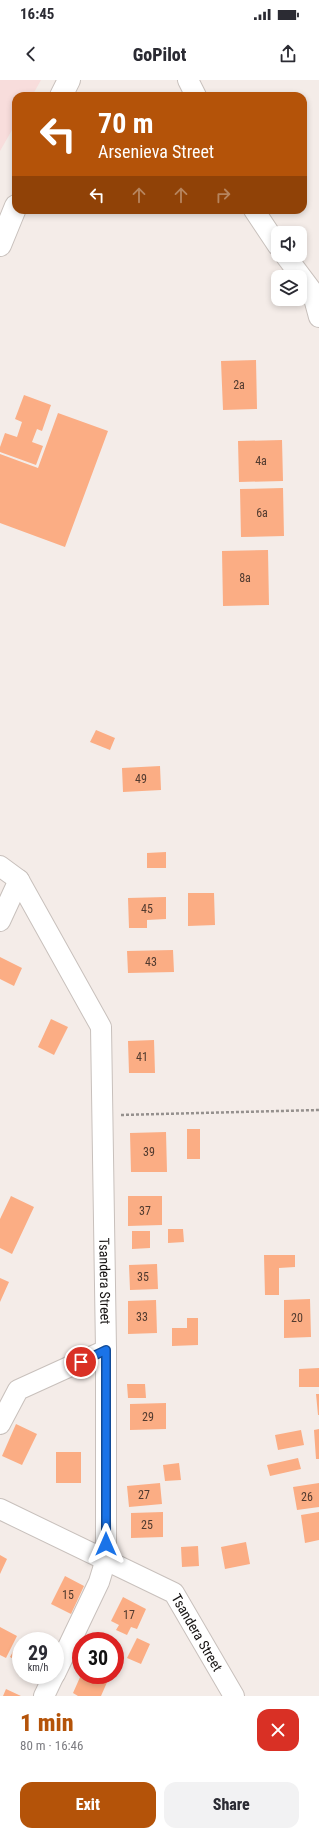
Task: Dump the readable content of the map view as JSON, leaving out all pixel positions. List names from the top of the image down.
{
  "streets": {
    "street": ["Tsandera Street"]
  },
  "house_numbers": [
    "2а",
    "4а",
    "6а",
    "8а",
    "49",
    "45",
    "43",
    "41",
    "39",
    "37",
    "35",
    "33",
    "20",
    "29",
    "27",
    "26",
    "25",
    "15",
    "17"
  ],
  "page": {
    "status": "16:45",
    "header": "GoPilot",
    "turn": ["70 m", "Arsenieva Street"],
    "speed": "29 km/h",
    "limit": "30",
    "heading": ["1 min", "80 m · 16:46"],
    "buttons": ["Exit", "Share"]
  }
}
